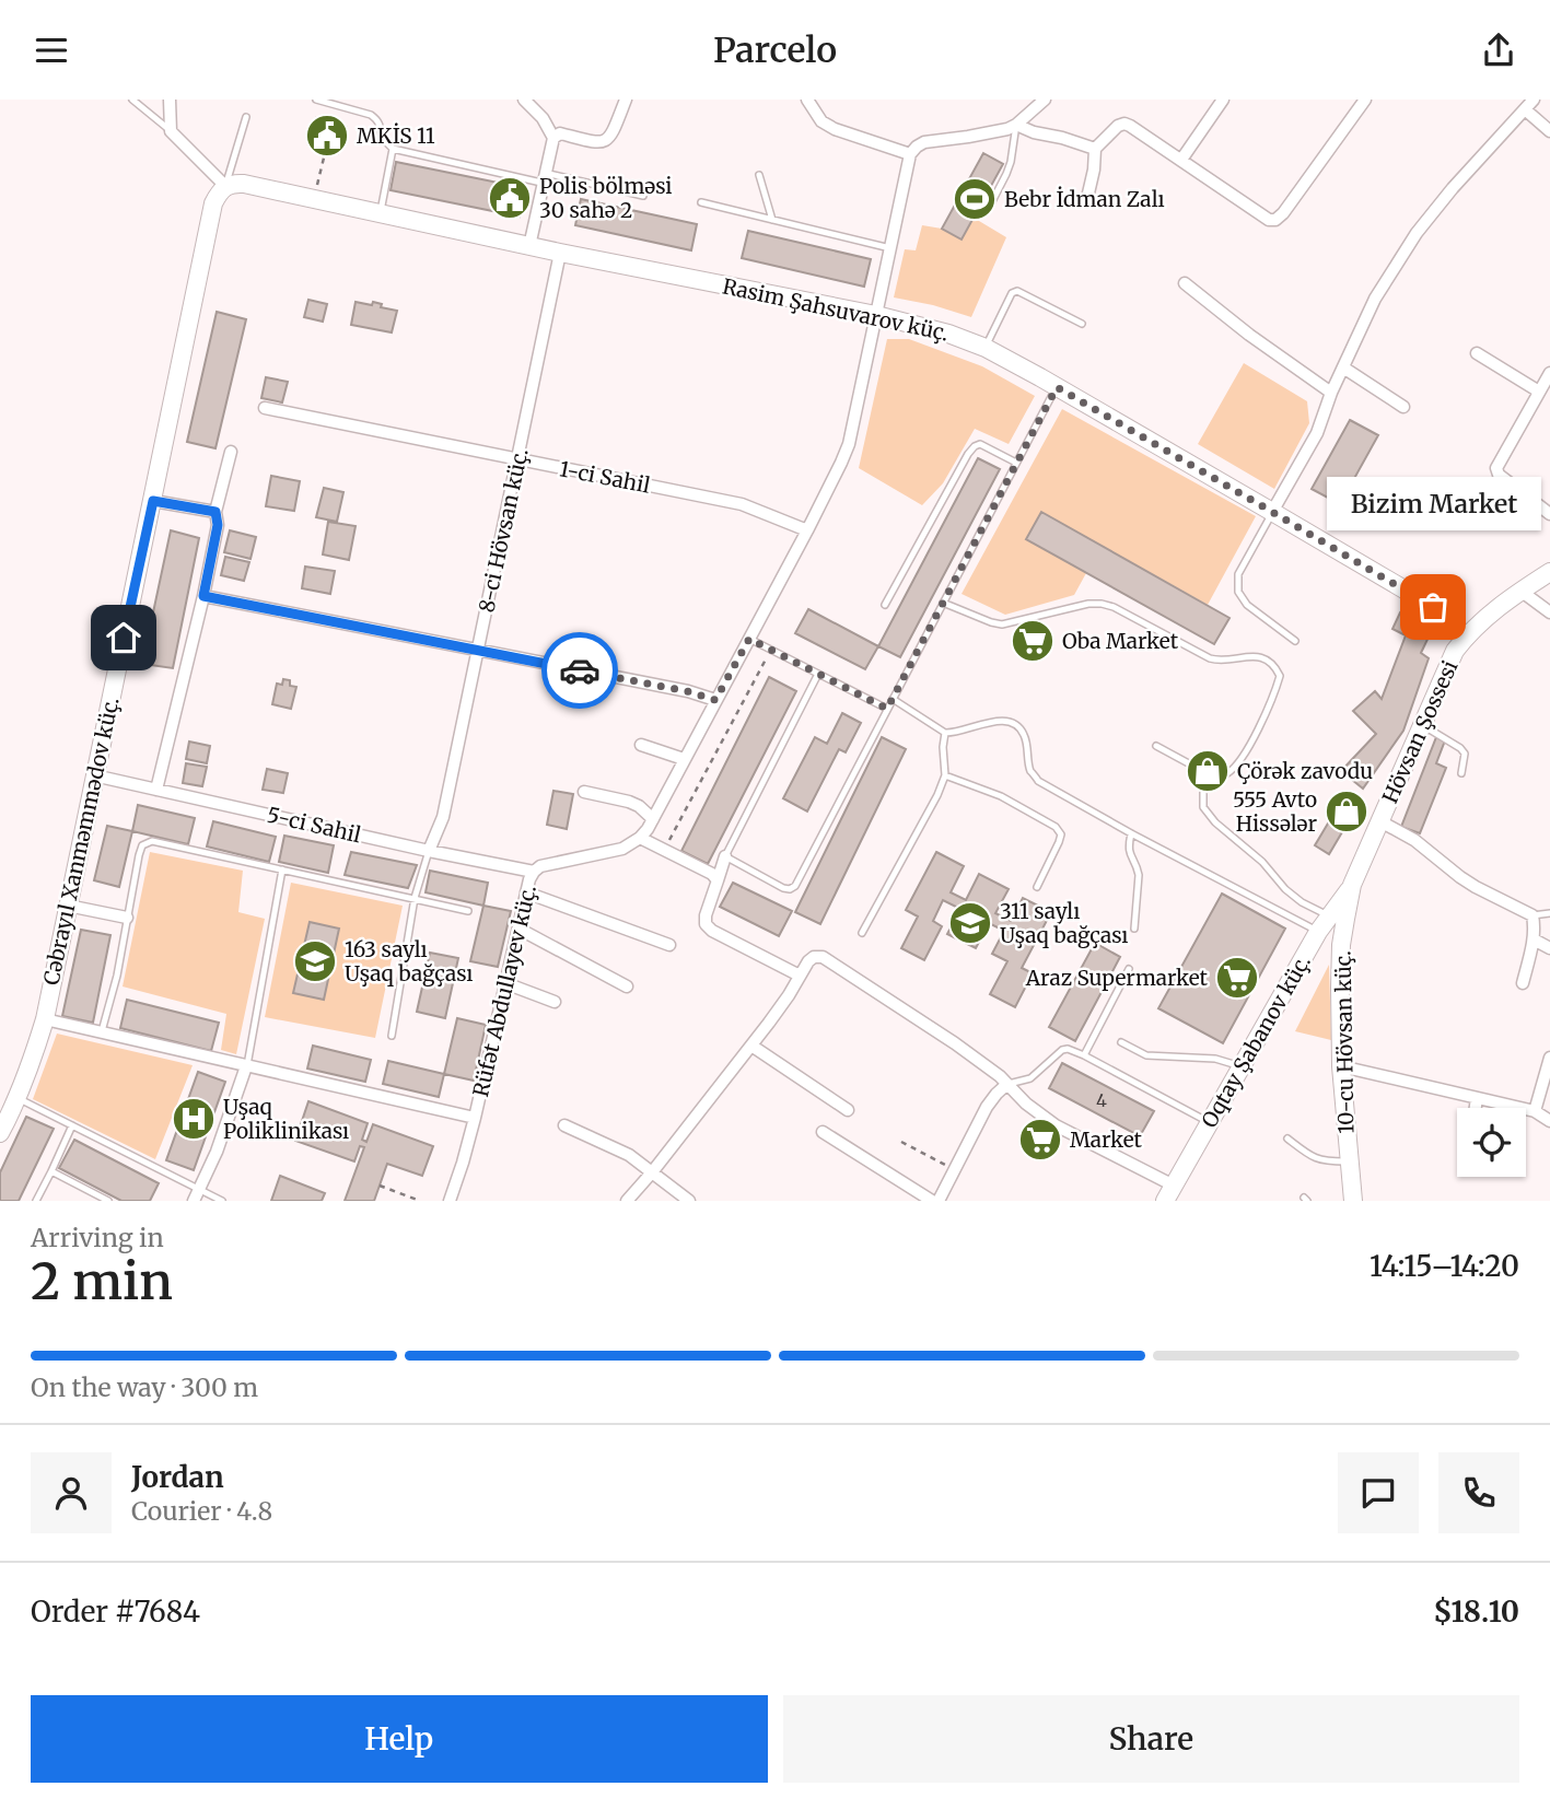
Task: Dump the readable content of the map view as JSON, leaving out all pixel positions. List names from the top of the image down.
{
  "streets": {
    "street": [
      "Rasim Şahsuvarov küç.",
      "1-ci Sahil",
      "8-ci Hövsan küç.",
      "Hövsan Şossesi",
      "5-ci Sahil",
      "Cəbrayıl Xanməmmədov küç.",
      "Rüfət Abdullayev küç.",
      "Oqtay Şabanov küç.",
      "10-cu Hövsan küç."
    ]
  },
  "crossings": [
    ["Rasim Şahsuvarov küç.", "8-ci Hövsan küç."],
    ["Rasim Şahsuvarov küç.", "Hövsan Şossesi"],
    ["Rasim Şahsuvarov küç.", "Cəbrayıl Xanməmmədov küç."],
    ["Rasim Şahsuvarov küç.", "Rüfət Abdullayev küç."],
    ["1-ci Sahil", "8-ci Hövsan küç."],
    ["1-ci Sahil", "Rüfət Abdullayev küç."],
    ["8-ci Hövsan küç.", "5-ci Sahil"],
    ["Hövsan Şossesi", "Oqtay Şabanov küç."],
    ["Hövsan Şossesi", "10-cu Hövsan küç."],
    ["5-ci Sahil", "Cəbrayıl Xanməmmədov küç."],
    ["5-ci Sahil", "Rüfət Abdullayev küç."],
    ["Oqtay Şabanov küç.", "10-cu Hövsan küç."]
  ],
  "places": {
    "public building": ["MKİS 11", "Polis bölməsi 30 sahə 2"],
    "sports": ["Bebr İdman Zalı"],
    "other": ["Bizim Market"],
    "supermarket": ["Oba Market", "Araz Supermarket", "Market"],
    "shop": ["Çörək zavodu", "555 Avto Hissələr"],
    "school or university": ["311 saylı Uşaq bağçası", "163 saylı Uşaq bağçası"],
    "hospital": ["Uşaq Poliklinikası"]
  },
  "house_numbers": ["4"],
  "page": {
    "header": "Parcelo",
    "bubble": "Bizim Market",
    "heading": ["2 min", "Arriving in", "14:15–14:20"],
    "panel": [
      "Jordan",
      "Courier · 4.8",
      "Order #7684",
      "$18.10"
    ],
    "bar": "On the way · 300 m",
    "buttons": ["Help", "Share"]
  }
}
